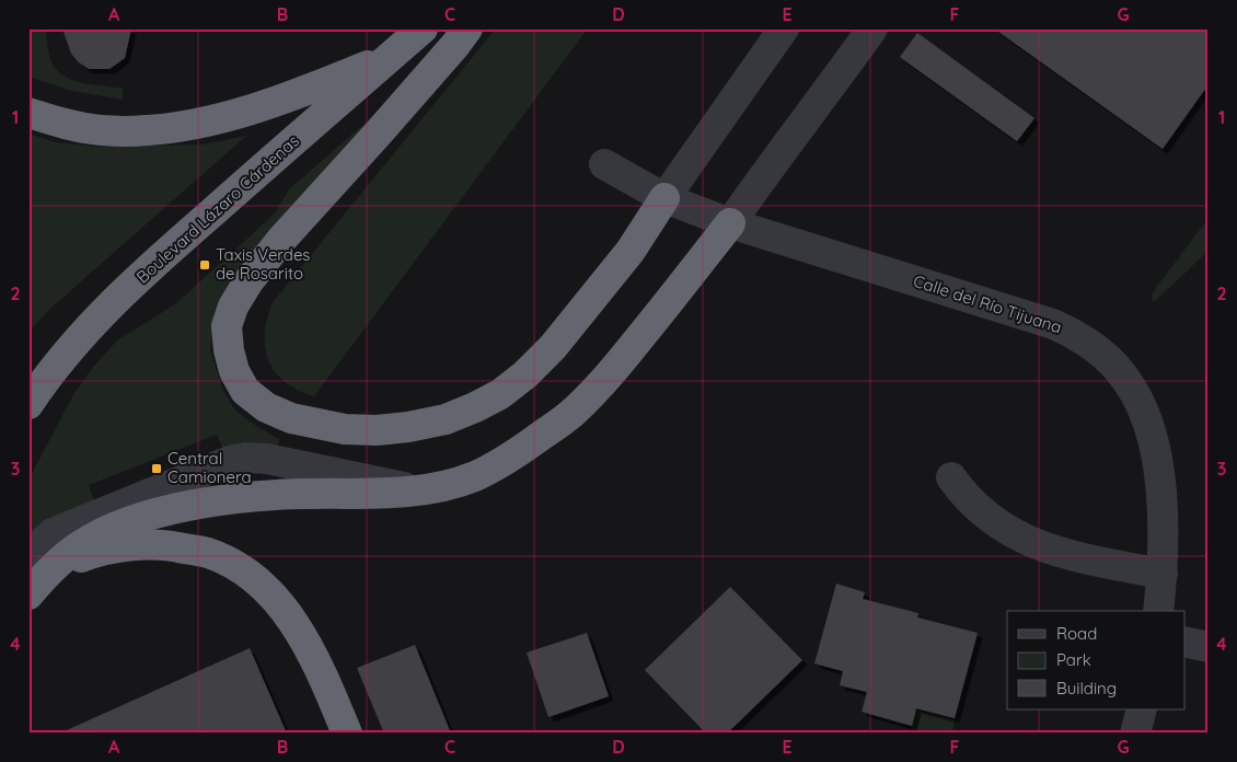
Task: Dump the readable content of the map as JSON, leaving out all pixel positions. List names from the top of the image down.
{
  "streets": {
    "highway": ["Boulevard Lázaro Cárdenas"],
    "street": ["Calle del Río Tijuana"]
  },
  "places": {
    "transit": ["Taxis Verdes de Rosarito", "Central Camionera"]
  },
  "legend": ["Road", "Park", "Building"],
  "grid": {
    "columns": [
      "A",
      "B",
      "C",
      "D",
      "E",
      "F",
      "G"
    ],
    "rows": [
      "1",
      "2",
      "3",
      "4"
    ]
  }
}
